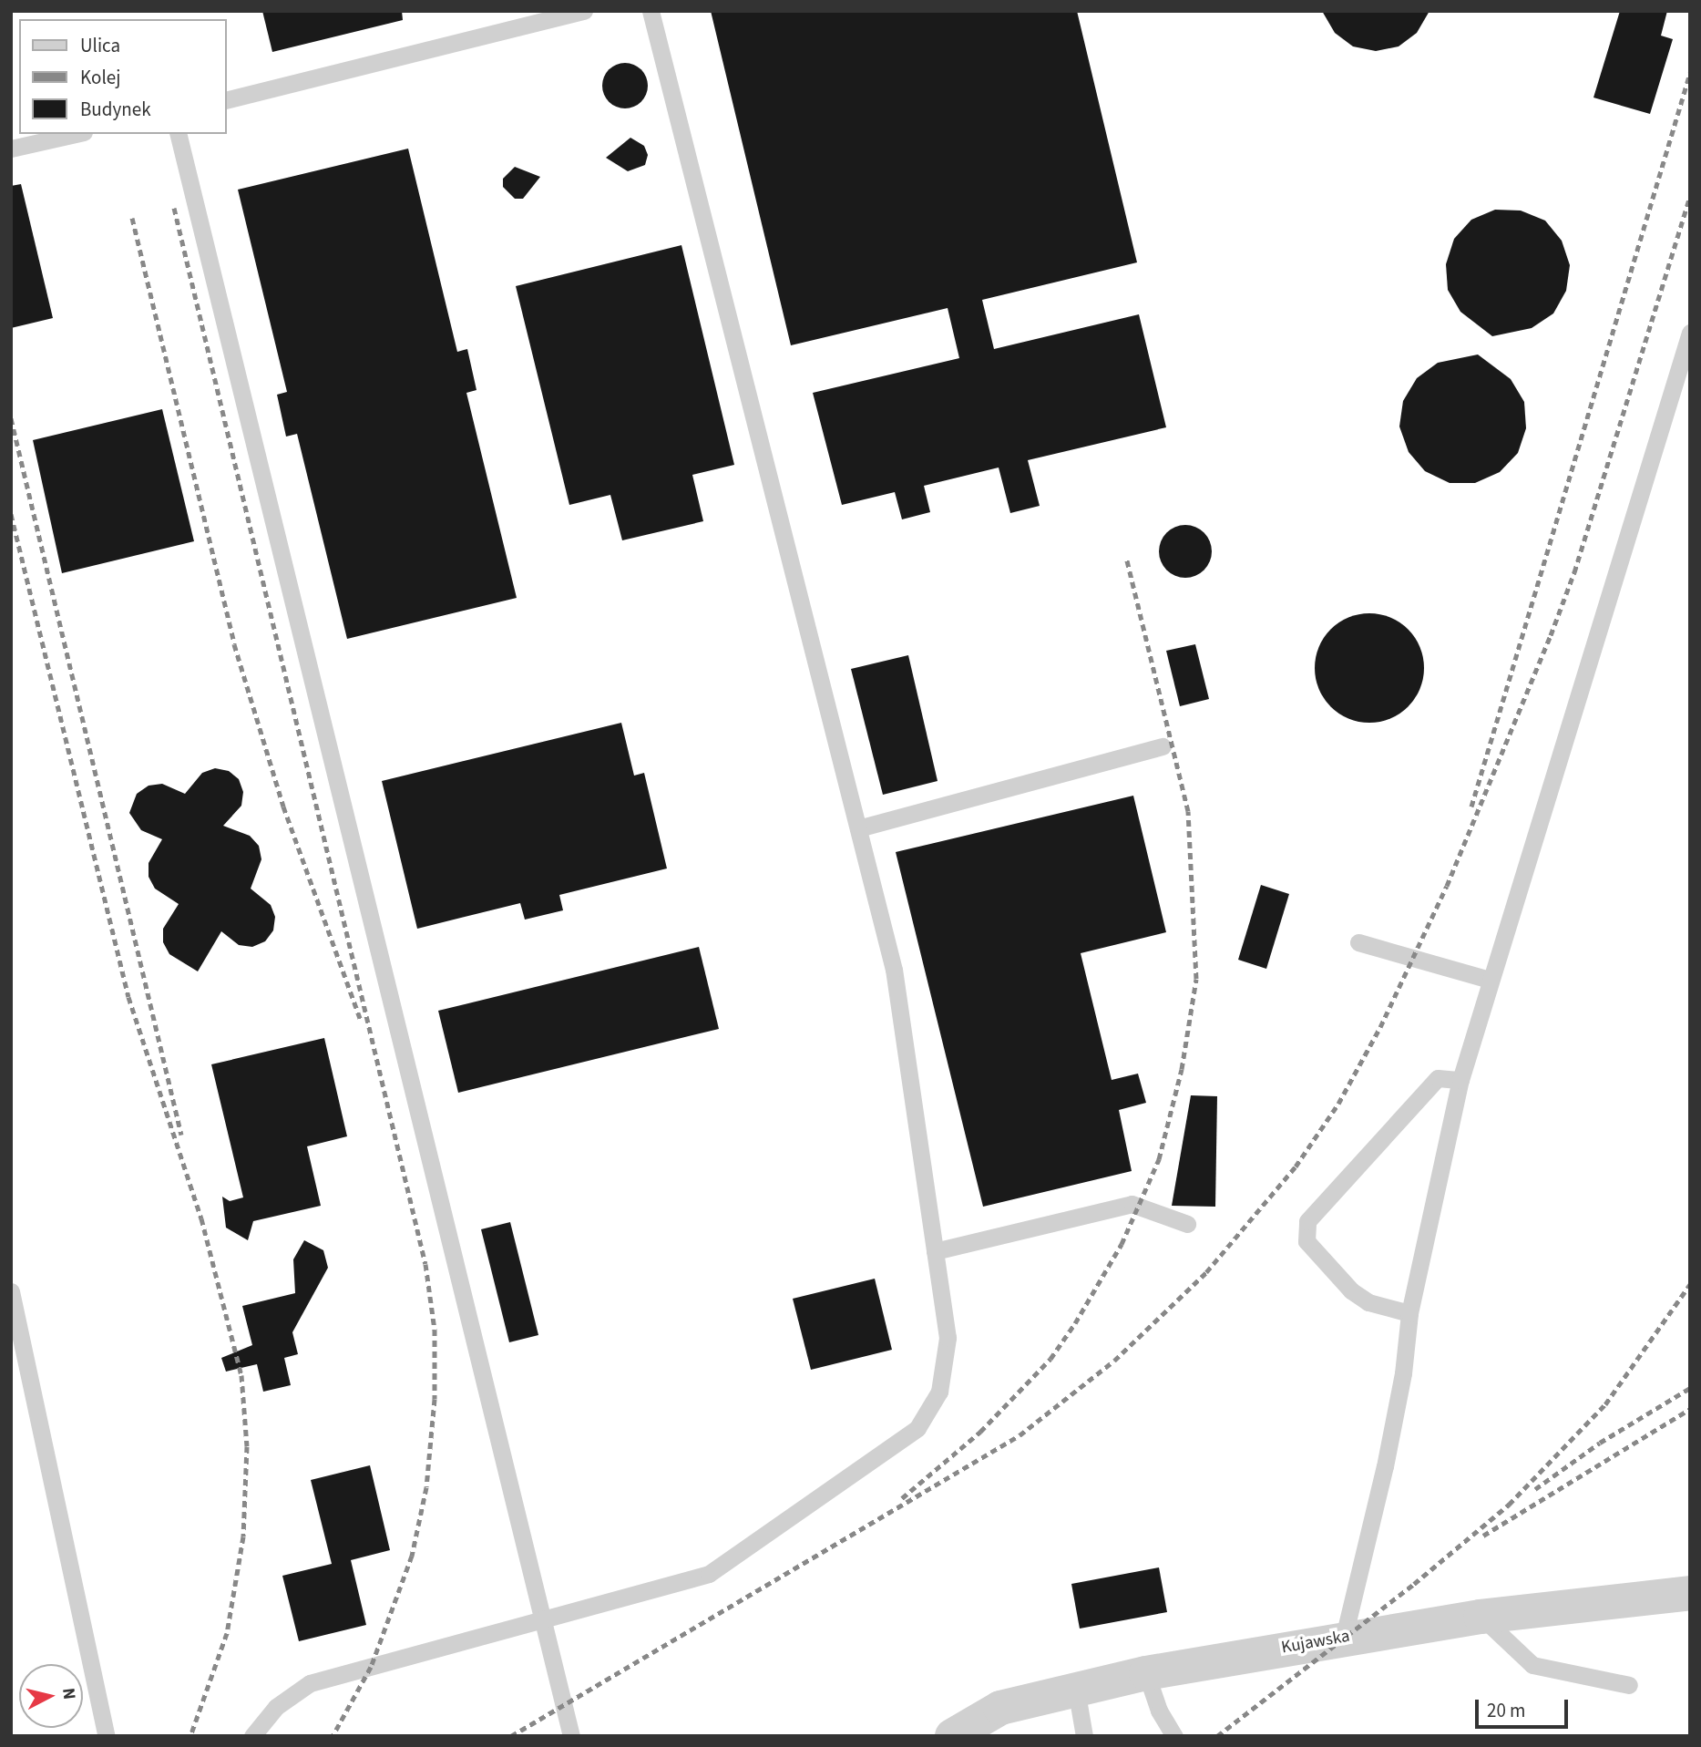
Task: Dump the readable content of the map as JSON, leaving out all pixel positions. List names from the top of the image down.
{
  "streets": {
    "street": ["Kujawska"]
  },
  "legend": ["Ulica", "Kolej", "Budynek"],
  "scale_bar": "20 m",
  "north": "right"
}
